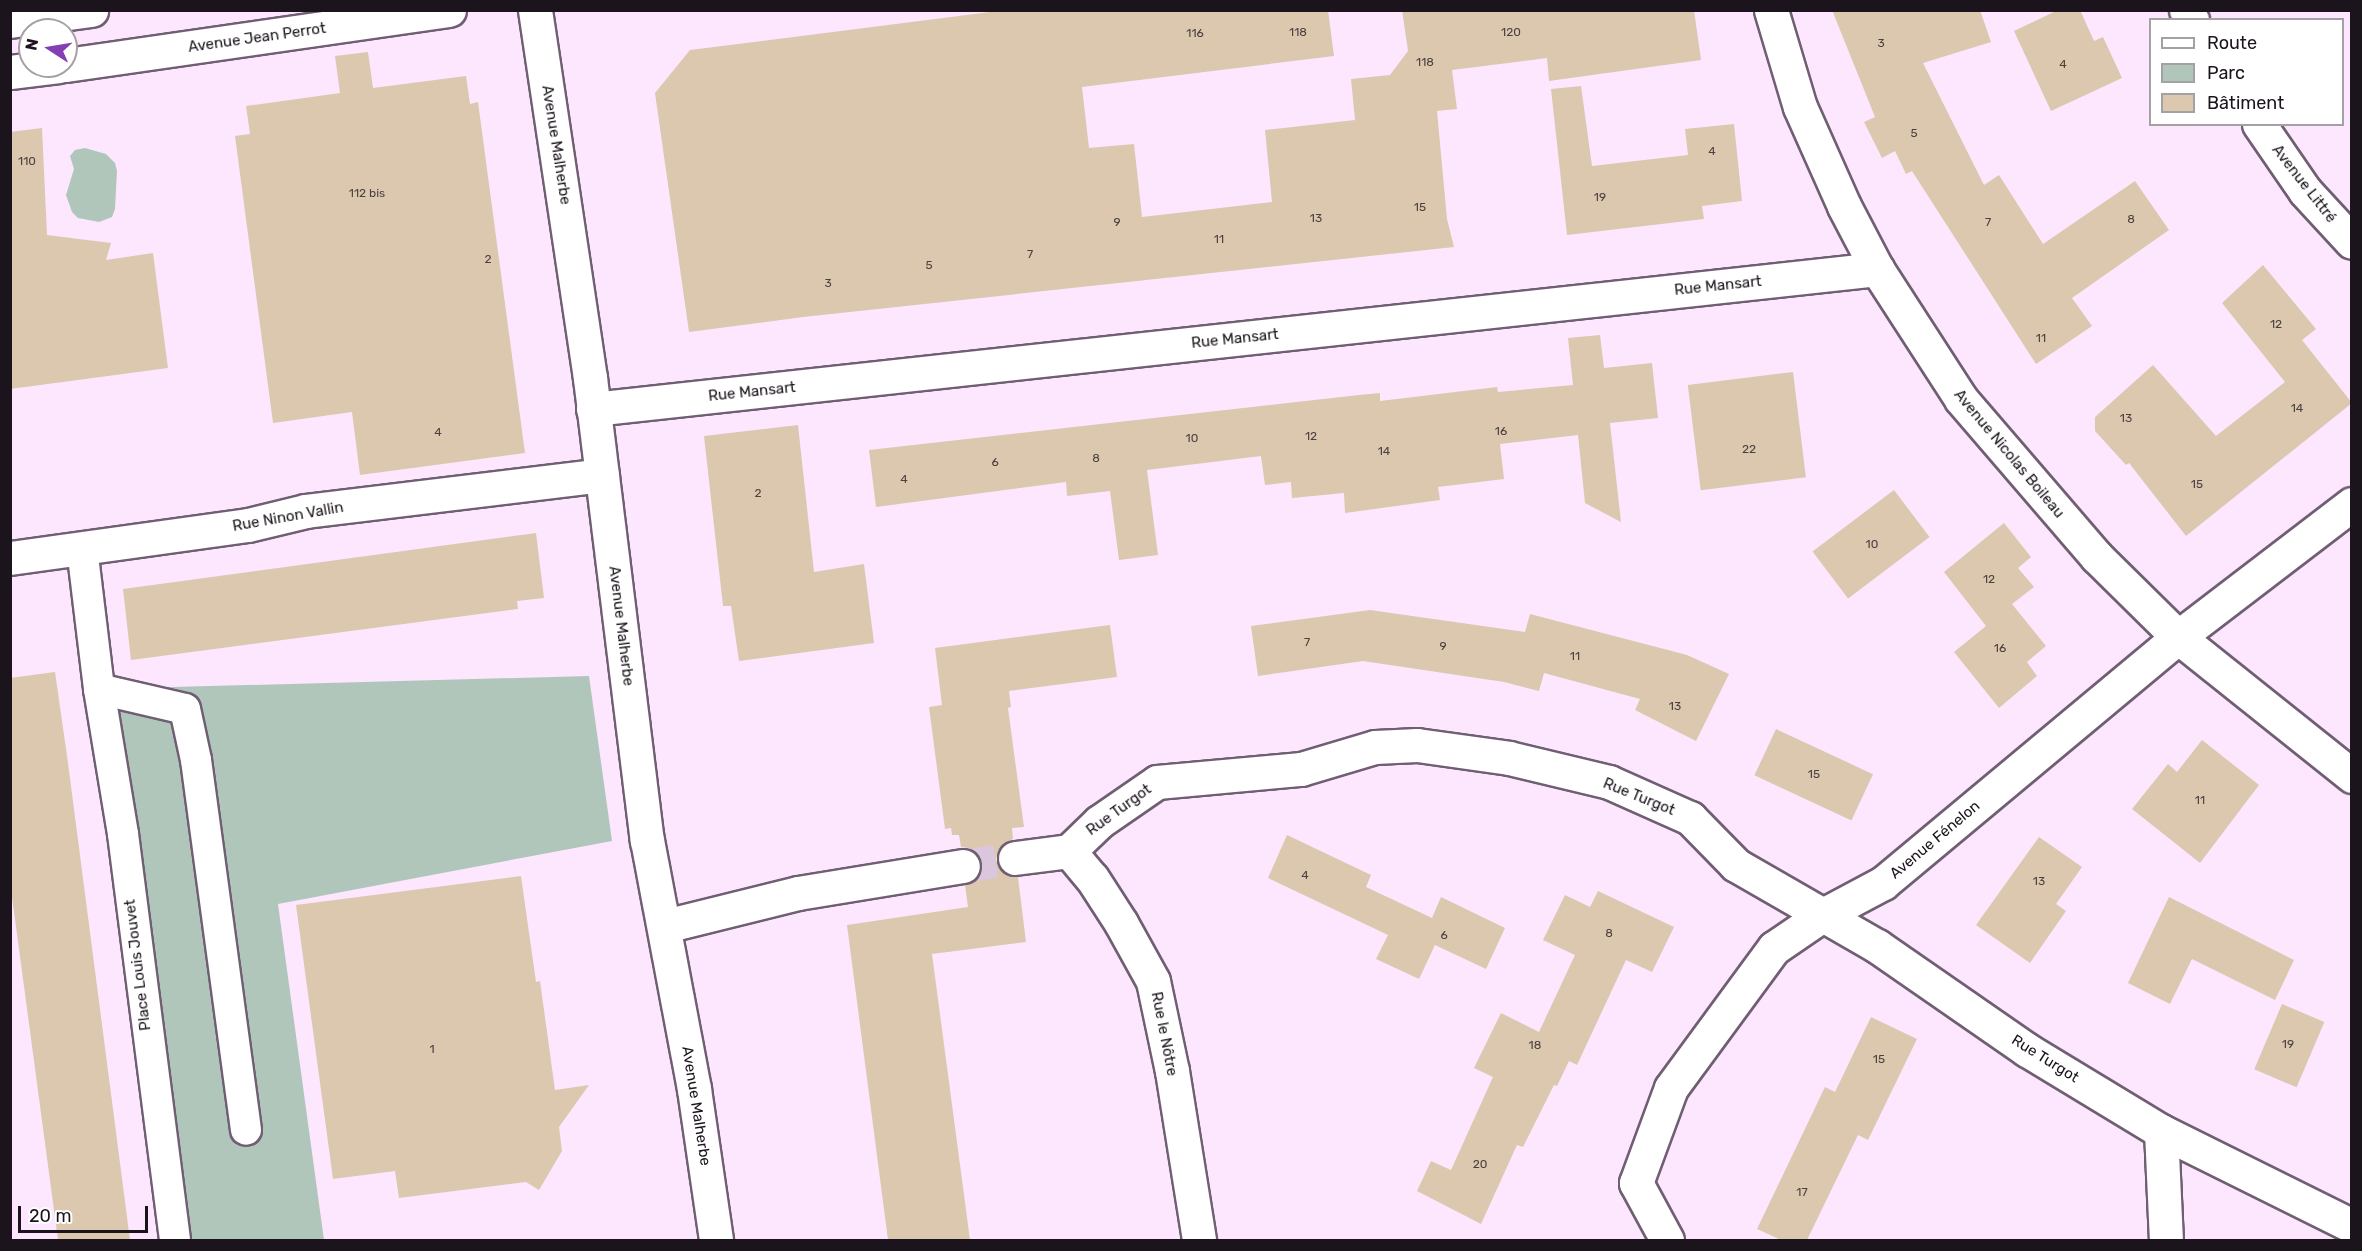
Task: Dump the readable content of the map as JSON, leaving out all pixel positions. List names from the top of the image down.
{
  "streets": {
    "street": [
      "Avenue Jean Perrot",
      "Avenue Malherbe",
      "Avenue Littré",
      "Rue Mansart",
      "Avenue Nicolas Boileau",
      "Rue Ninon Vallin",
      "Rue Turgot",
      "Avenue Fénelon",
      "Place Louis Jouvet",
      "Rue le Nôtre"
    ]
  },
  "crossings": [
    ["Avenue Malherbe", "Rue Mansart"],
    ["Avenue Malherbe", "Rue Ninon Vallin"],
    ["Rue Mansart", "Avenue Nicolas Boileau"],
    ["Avenue Nicolas Boileau", "Avenue Fénelon"],
    ["Rue Ninon Vallin", "Place Louis Jouvet"],
    ["Rue Turgot", "Avenue Fénelon"],
    ["Rue Turgot", "Rue le Nôtre"]
  ],
  "house_numbers": [
    "118",
    "120",
    "116",
    "3",
    "118",
    "4",
    "5",
    "4",
    "110",
    "112 bis",
    "19",
    "15",
    "13",
    "8",
    "9",
    "7",
    "11",
    "7",
    "2",
    "5",
    "3",
    "12",
    "11",
    "14",
    "13",
    "16",
    "4",
    "12",
    "10",
    "22",
    "14",
    "8",
    "6",
    "4",
    "15",
    "2",
    "10",
    "12",
    "7",
    "9",
    "16",
    "11",
    "13",
    "15",
    "11",
    "4",
    "13",
    "8",
    "6",
    "19",
    "18",
    "1",
    "15",
    "20",
    "17"
  ],
  "legend": ["Route", "Parc", "Bâtiment"],
  "scale_bar": "20 m",
  "north": "left"
}
